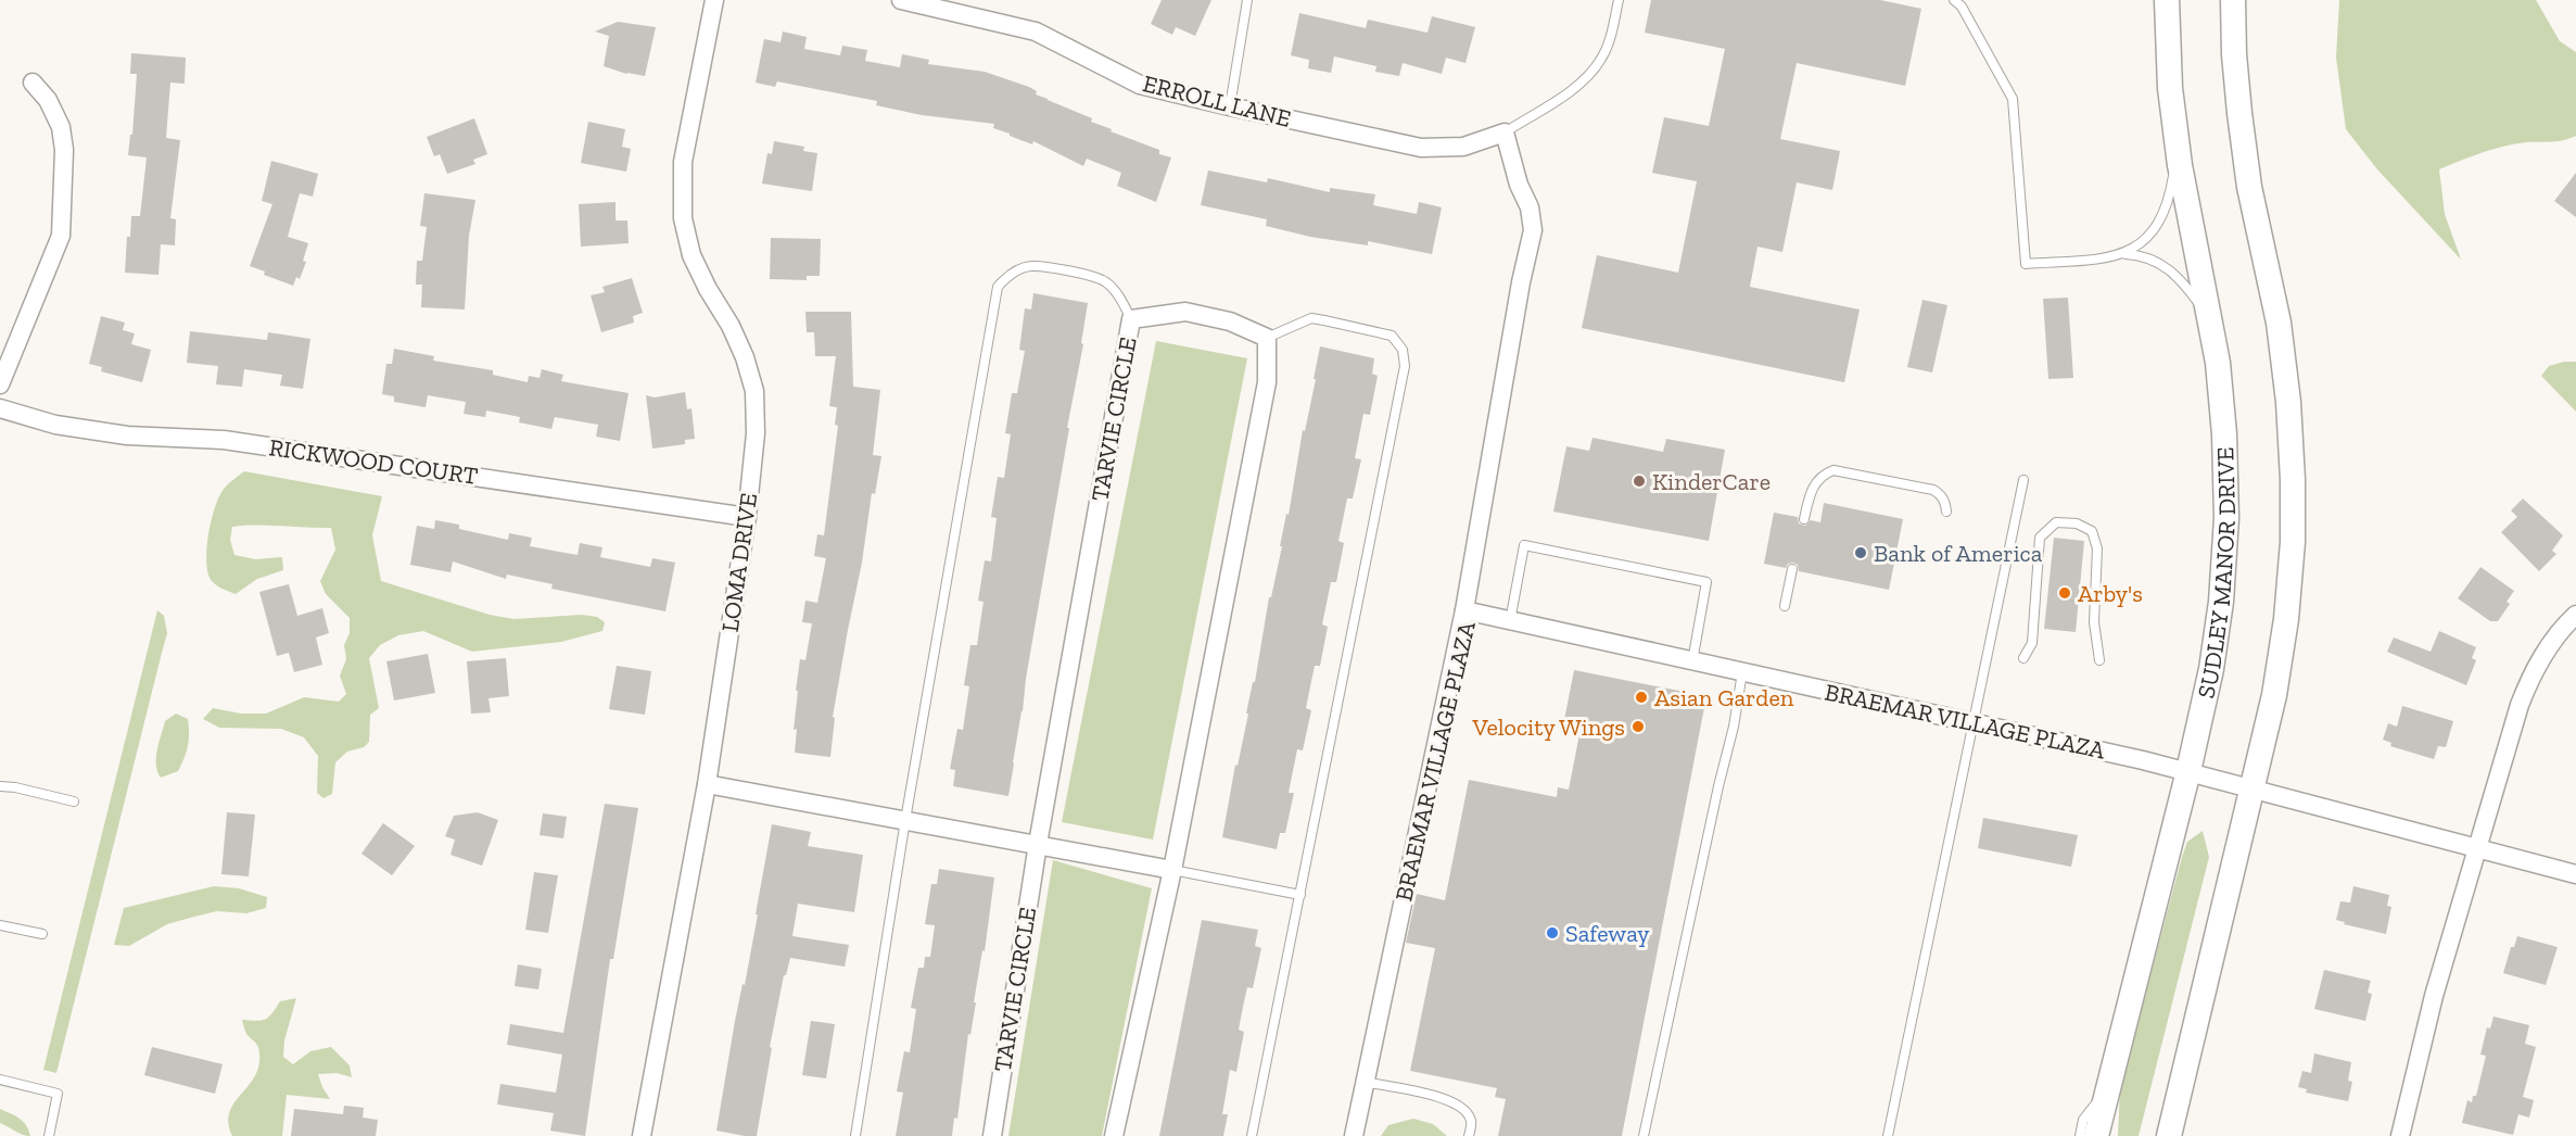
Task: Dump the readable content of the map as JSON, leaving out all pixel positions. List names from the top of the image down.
{
  "streets": {
    "main road": ["SUDLEY MANOR DRIVE"],
    "street": [
      "ERROLL LANE",
      "TARVIE CIRCLE",
      "RICKWOOD COURT",
      "LOMA DRIVE",
      "BRAEMAR VILLAGE PLAZA"
    ]
  },
  "crossings": [
    ["RICKWOOD COURT", "LOMA DRIVE"],
    ["SUDLEY MANOR DRIVE", "BRAEMAR VILLAGE PLAZA"]
  ],
  "places": [
    "KinderCare",
    "Bank of America",
    "Arby's",
    "Asian Garden",
    "Velocity Wings",
    "Safeway"
  ]
}
